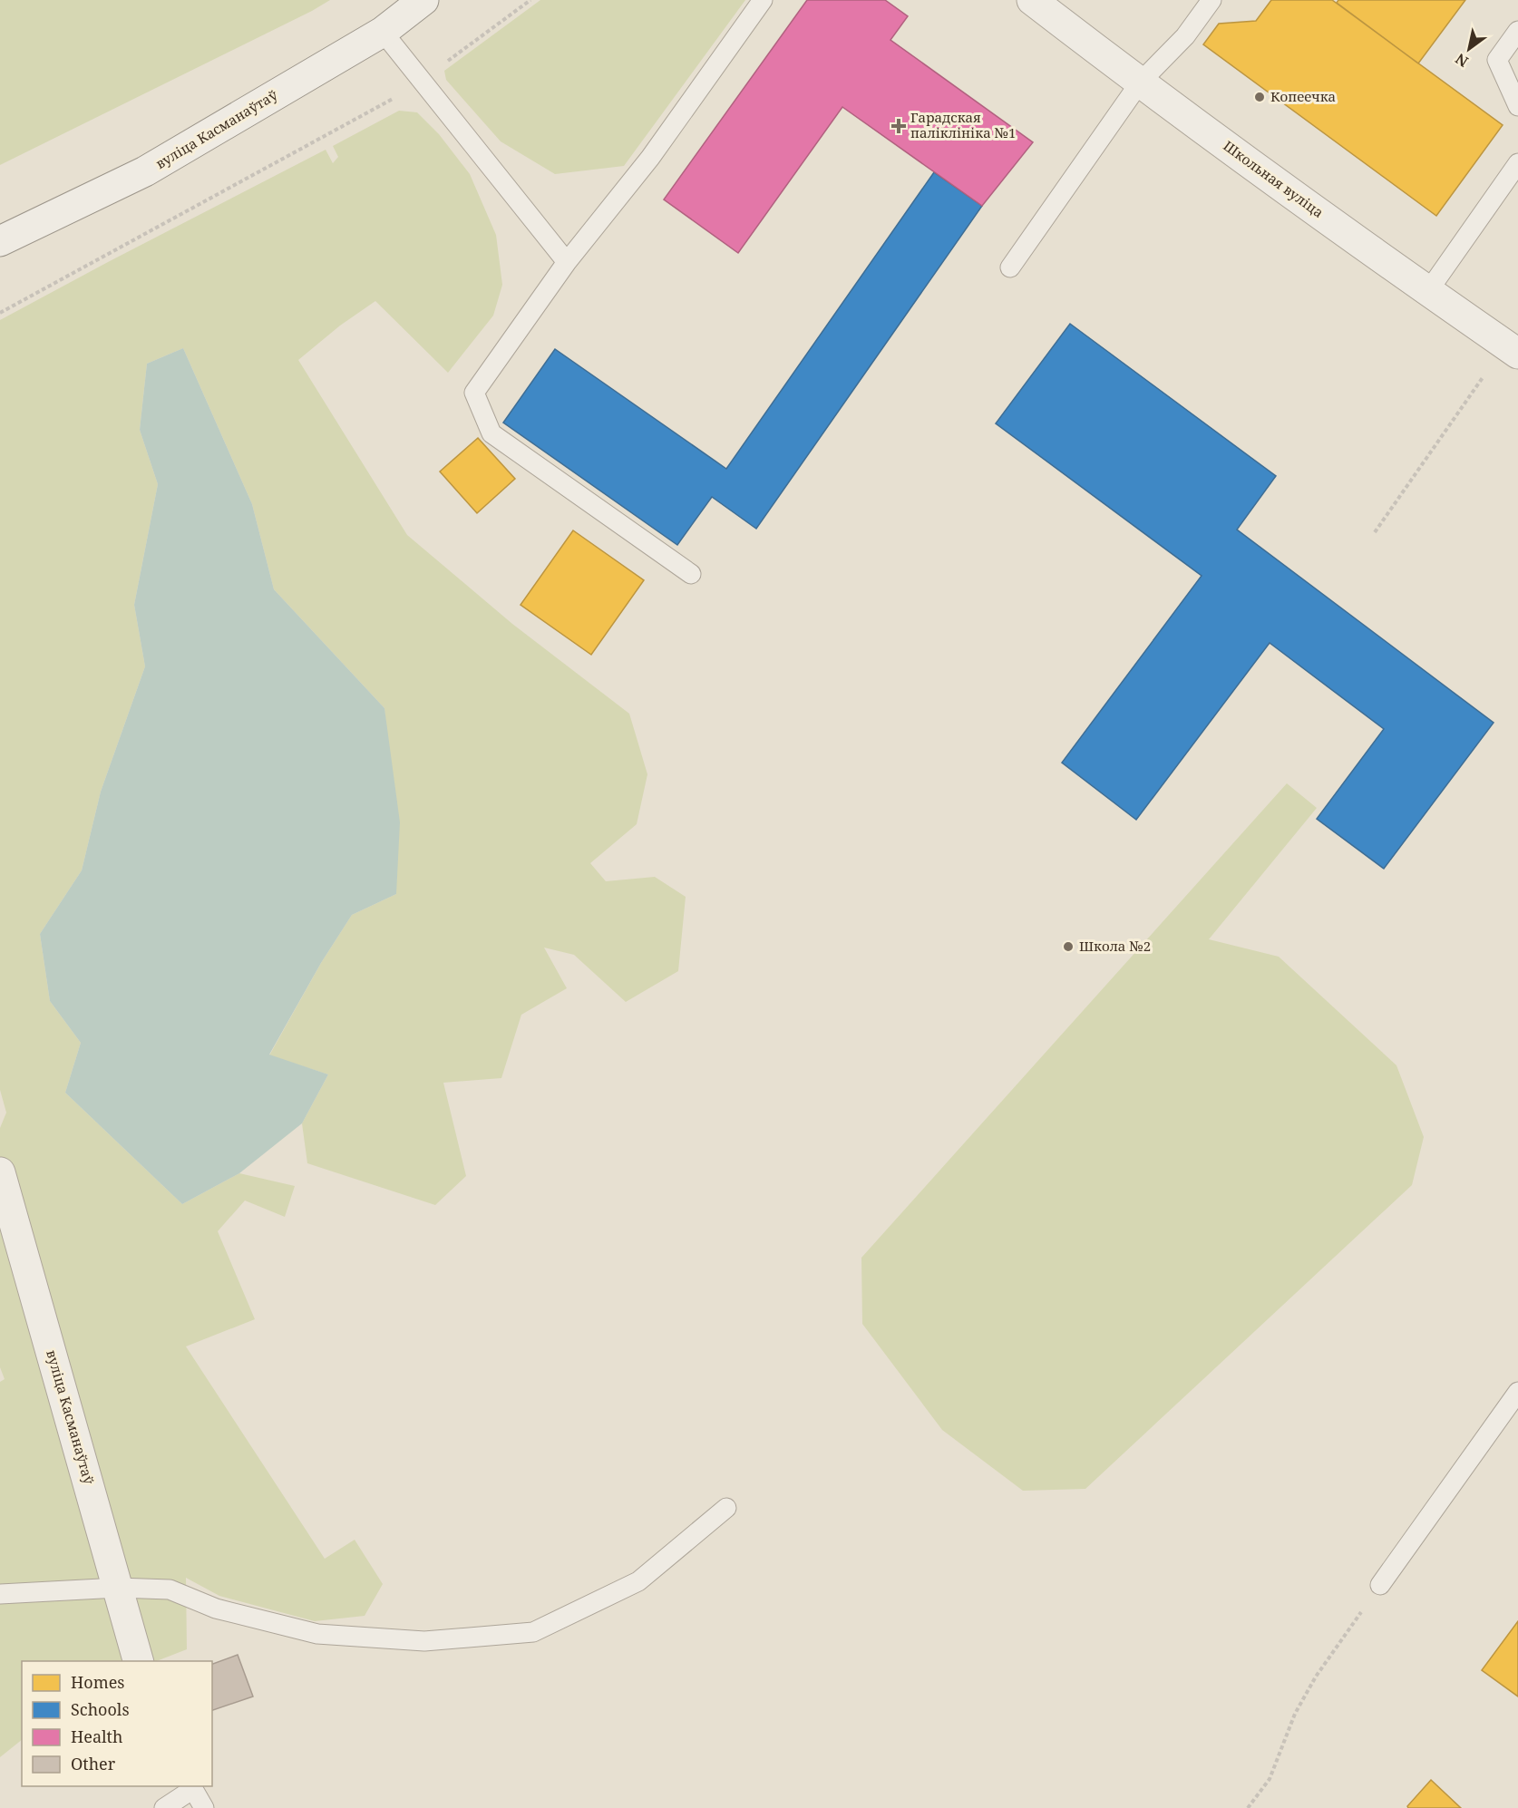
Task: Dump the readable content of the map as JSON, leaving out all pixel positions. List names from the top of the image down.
{
  "streets": {
    "street": ["вуліца Касманаўтаў", "Школьная вуліца"]
  },
  "places": {
    "other": ["Копеечка", "Школа №2"],
    "health": ["Гарадская паліклініка №1"]
  },
  "legend": [
    "Homes",
    "Schools",
    "Health",
    "Other"
  ],
  "north": "bottom left"
}
